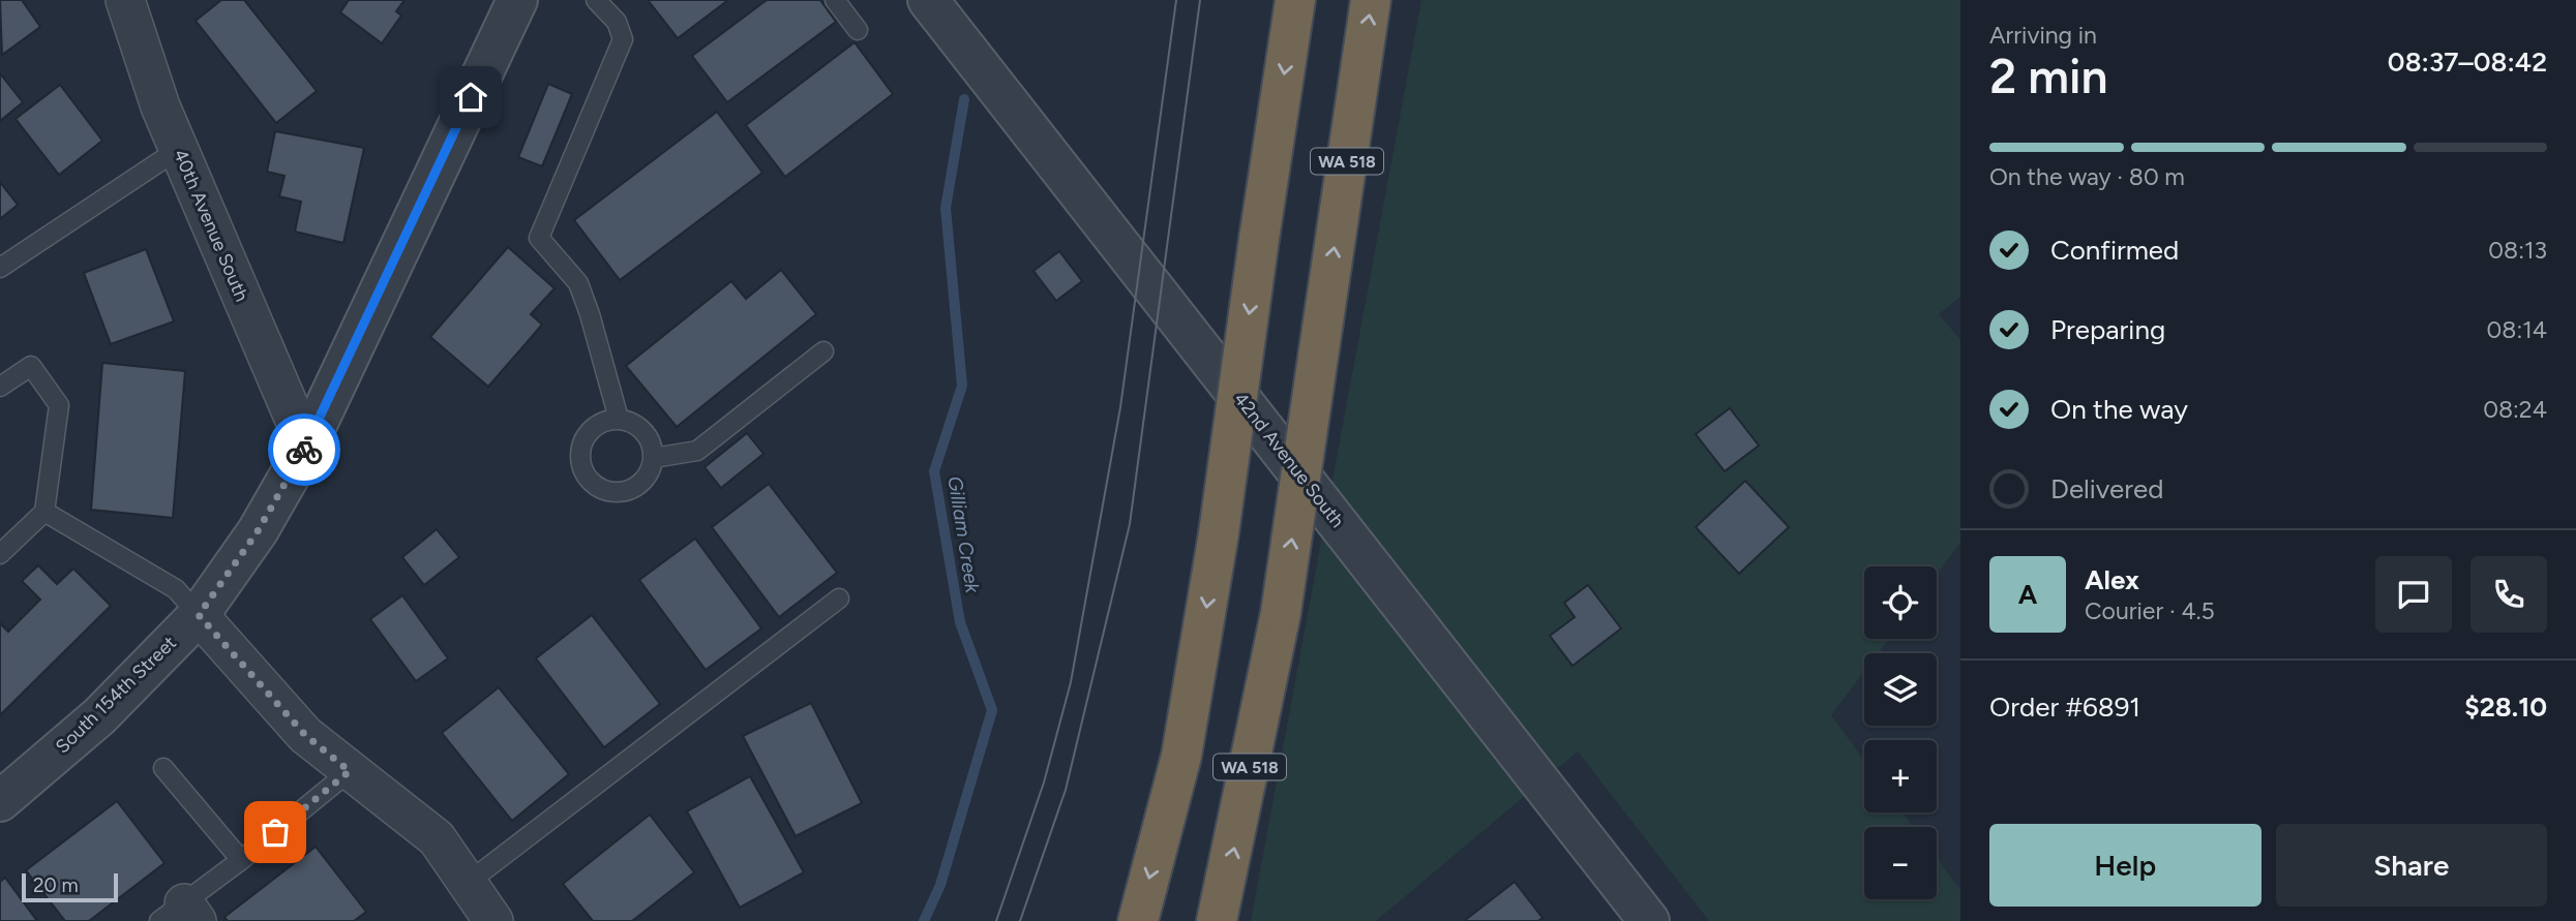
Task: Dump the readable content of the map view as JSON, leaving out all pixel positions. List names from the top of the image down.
{
  "streets": {
    "highway": ["WA 518"],
    "street": ["40th Avenue South", "42nd Avenue South", "South 154th Street"]
  },
  "crossings": [
    ["40th Avenue South", "South 154th Street"]
  ],
  "water": ["Gilliam Creek"],
  "scale_bar": "20 m",
  "page": {
    "heading": ["2 min", "Arriving in", "08:37–08:42"],
    "panel": [
      "Alex",
      "Courier · 4.5",
      "Order #6891",
      "$28.10"
    ],
    "bar": "On the way · 80 m",
    "list": [
      ["Confirmed", "08:13"],
      ["Preparing", "08:14"],
      ["On the way", "08:24"],
      "Delivered"
    ],
    "round": "A",
    "map_buttons": ["+", "−"],
    "buttons": ["Help", "Share"],
    "scale": "20 m"
  }
}
